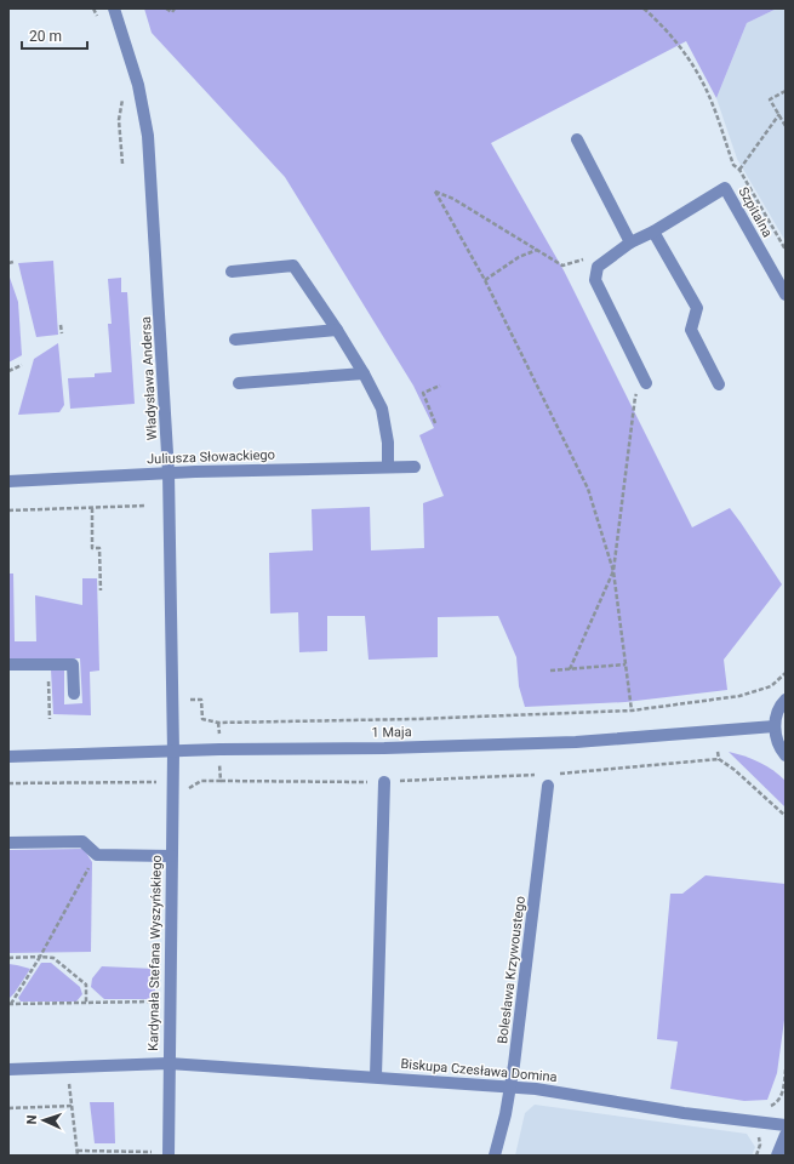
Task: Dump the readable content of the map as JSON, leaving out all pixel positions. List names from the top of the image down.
{
  "streets": {
    "street": [
      "Szpitalna",
      "Władysława Andersa",
      "Juliusza Słowackiego",
      "1 Maja",
      "Kardynała Stefana Wyszyńskiego",
      "Bolesława Krzywoustego",
      "Biskupa Czesława Domina"
    ]
  },
  "crossings": [
    ["Władysława Andersa", "Juliusza Słowackiego"],
    ["Władysława Andersa", "1 Maja"],
    ["Władysława Andersa", "Kardynała Stefana Wyszyńskiego"],
    ["1 Maja", "Kardynała Stefana Wyszyńskiego"],
    ["Kardynała Stefana Wyszyńskiego", "Biskupa Czesława Domina"],
    ["Bolesława Krzywoustego", "Biskupa Czesława Domina"]
  ],
  "scale_bar": "20 m",
  "north": "left"
}
